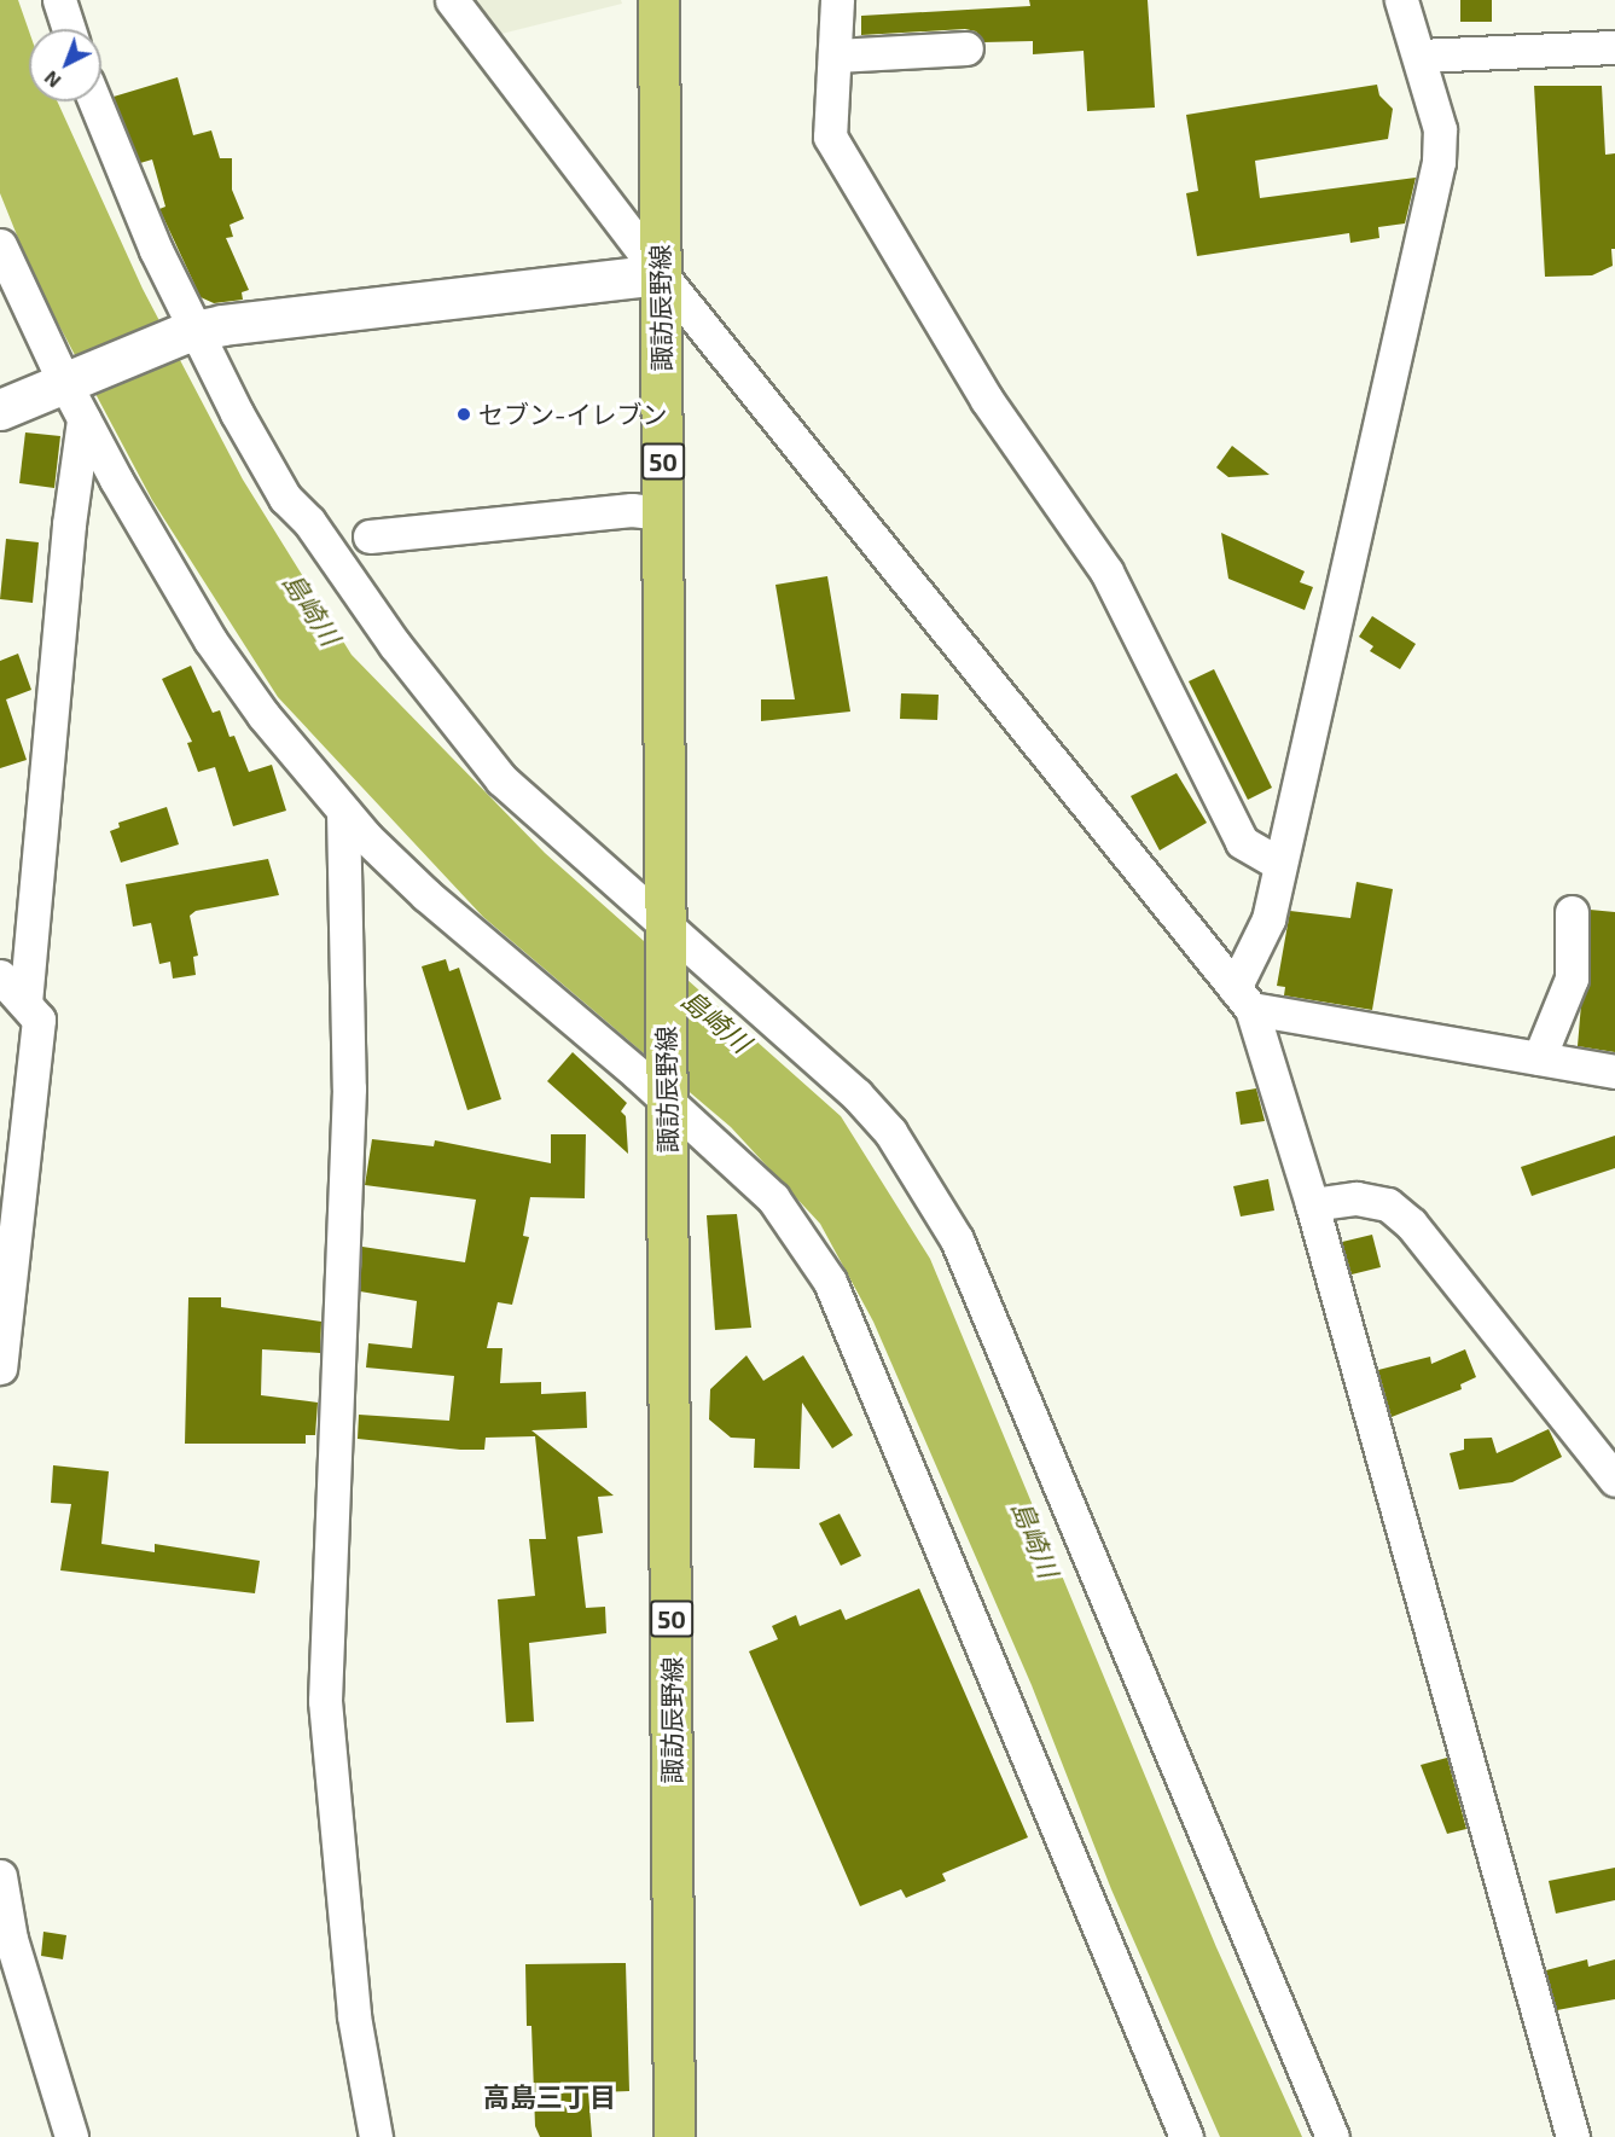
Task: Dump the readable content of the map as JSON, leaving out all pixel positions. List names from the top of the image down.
{
  "streets": {
    "main road": ["諏訪辰野線", "50"]
  },
  "districts": ["高島三丁目"],
  "water": ["島崎川"],
  "places": ["セブン-イレブン"],
  "north": "bottom left"
}
